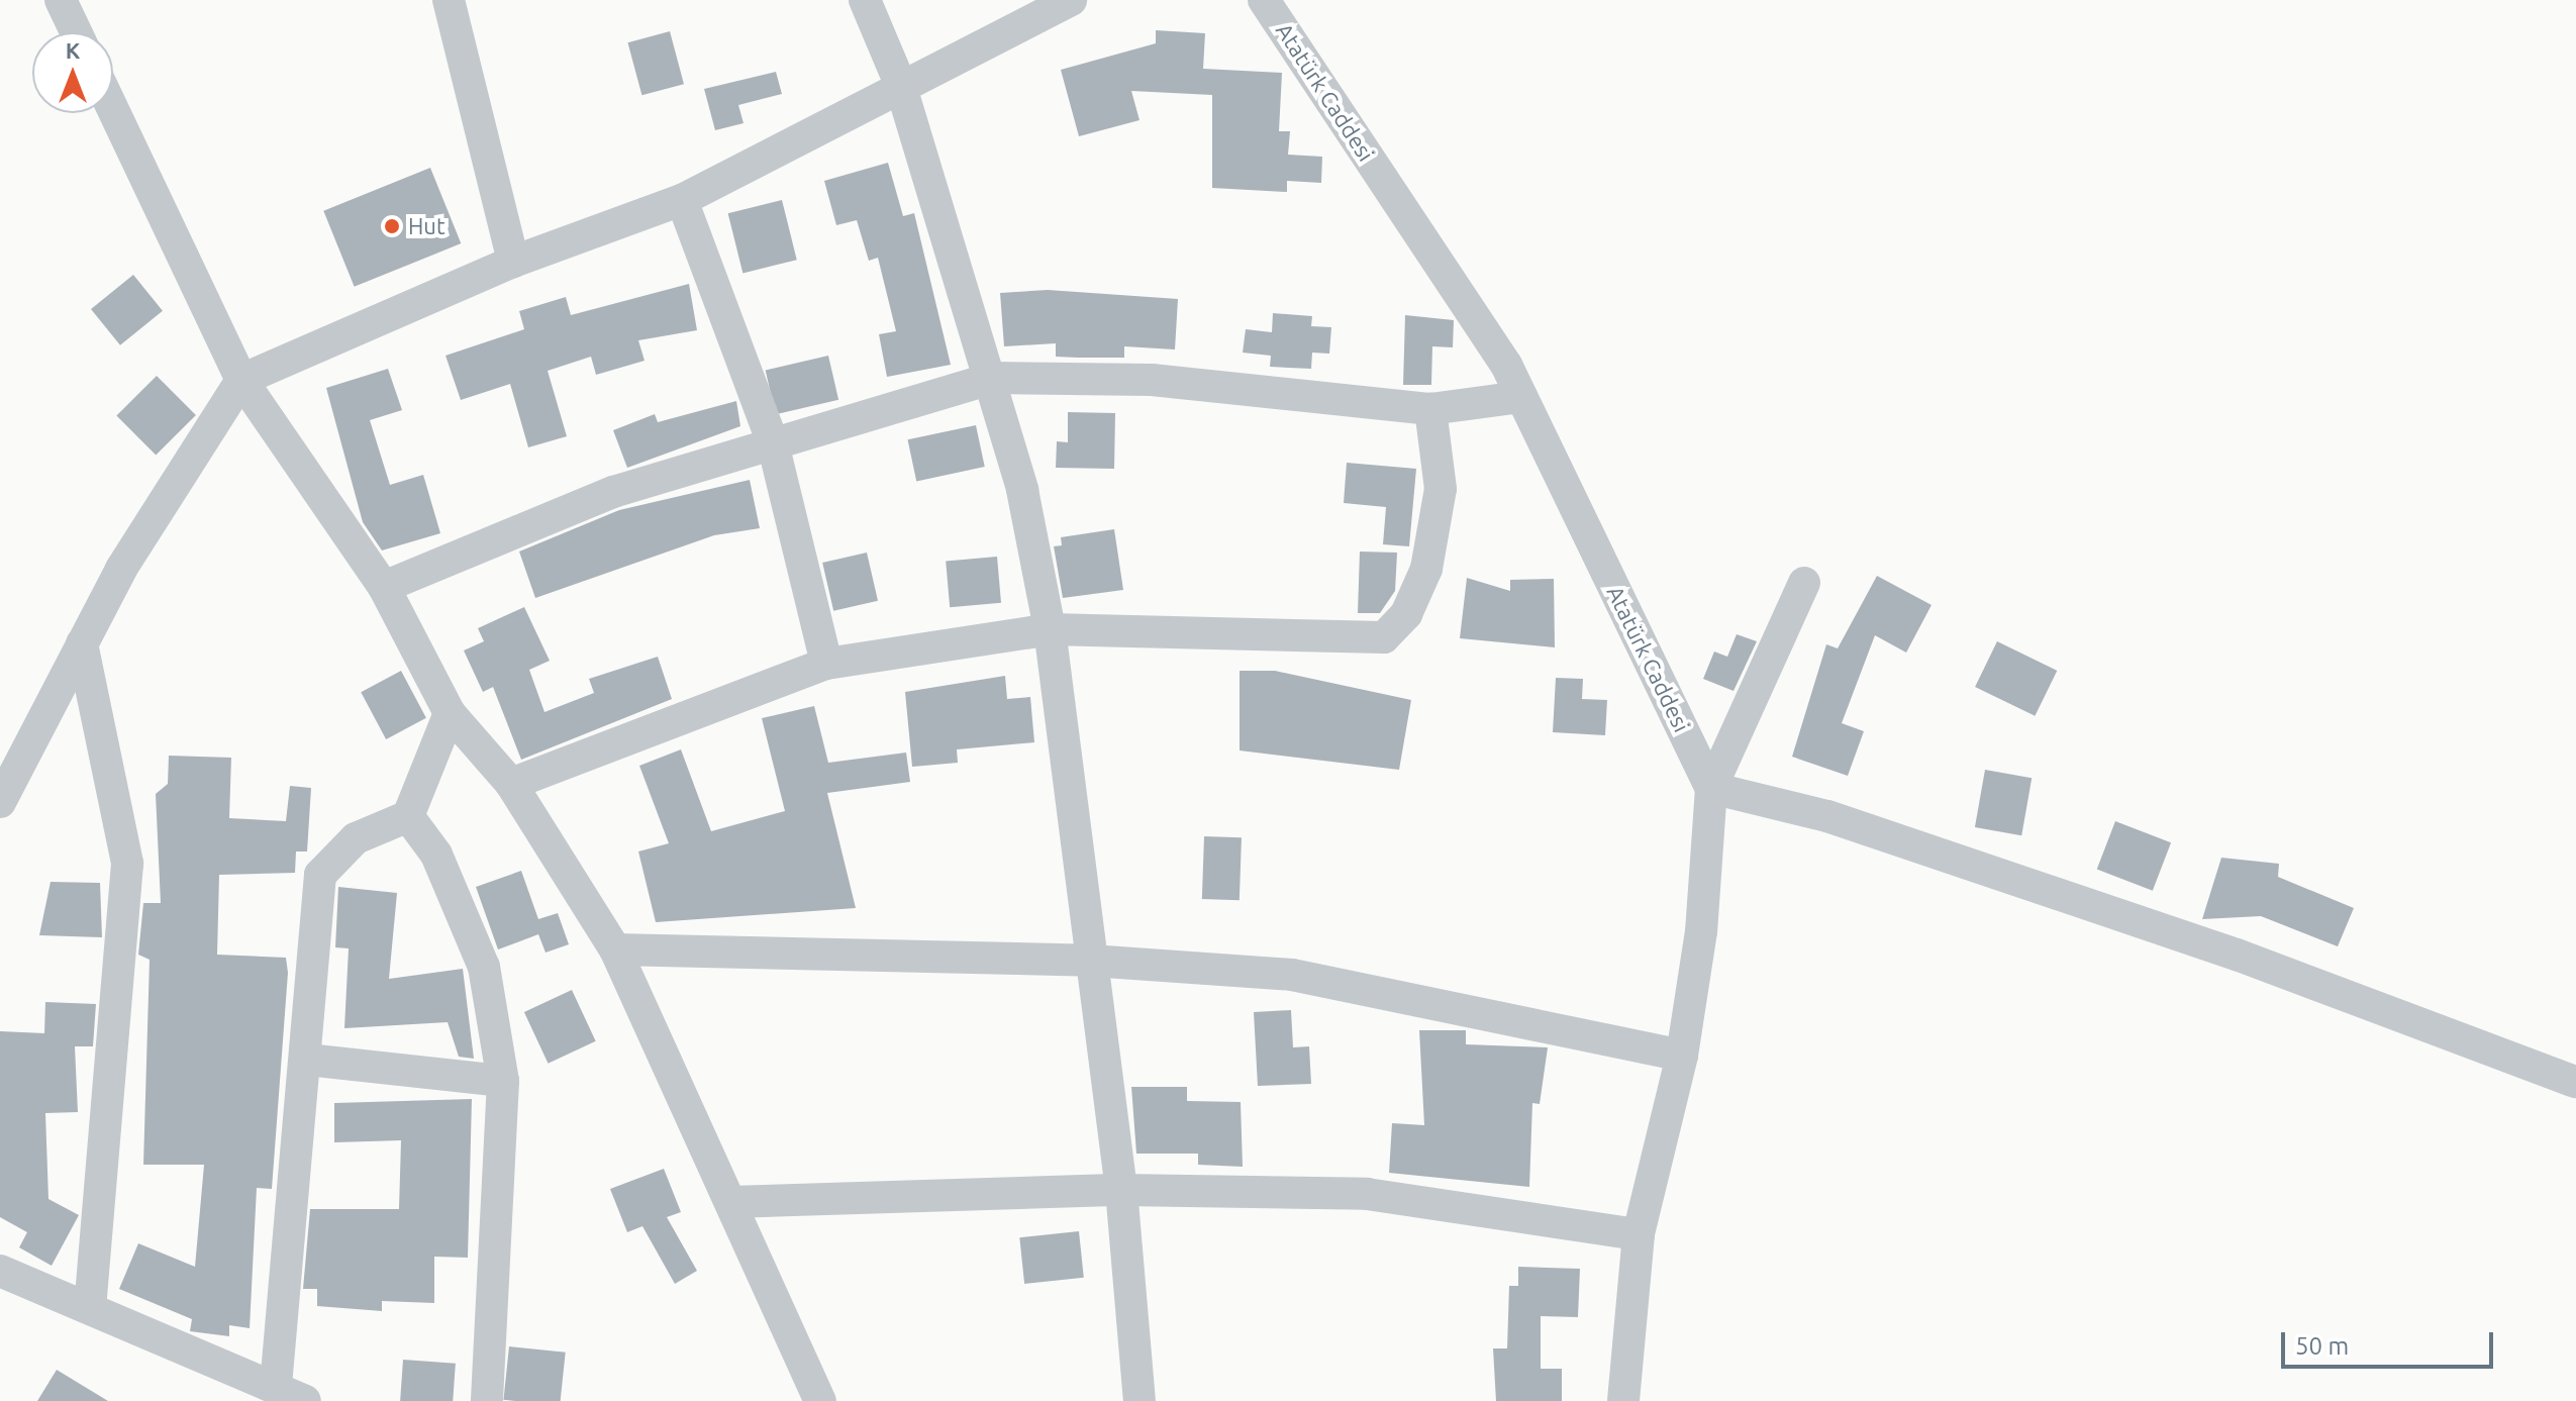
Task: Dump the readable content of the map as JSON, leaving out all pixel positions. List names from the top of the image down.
{
  "streets": {
    "street": ["Atatürk Caddesi"]
  },
  "places": ["Hut"],
  "scale_bar": "50 m",
  "north": "top"
}
